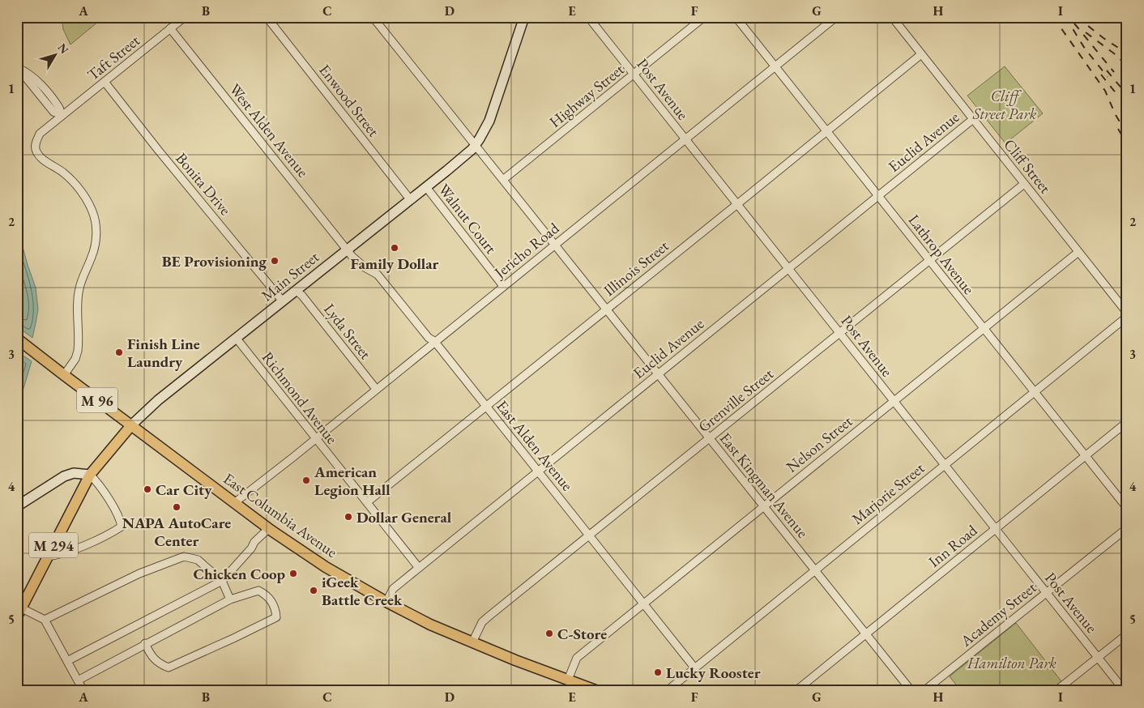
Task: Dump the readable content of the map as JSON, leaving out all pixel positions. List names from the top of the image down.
{
  "streets": {
    "main road": [
      "Main Street",
      "M 96",
      "East Columbia Avenue",
      "M 294"
    ],
    "street": [
      "Taft Street",
      "Post Avenue",
      "Highway Street",
      "Enwood Street",
      "West Alden Avenue",
      "Euclid Avenue",
      "Cliff Street",
      "Bonita Drive",
      "Walnut Court",
      "Jericho Road",
      "Lathrop Avenue",
      "Illinois Street",
      "Lyda Street",
      "Richmond Avenue",
      "Grenville Street",
      "Nelson Street",
      "East Alden Avenue",
      "East Kingman Avenue",
      "Marjorie Street",
      "Inn Road",
      "Academy Street"
    ]
  },
  "crossings": [
    ["Taft Street", "West Alden Avenue"],
    ["Taft Street", "Bonita Drive"],
    ["Taft Street", "East Columbia Avenue"],
    ["Post Avenue", "Highway Street"],
    ["Post Avenue", "Euclid Avenue"],
    ["Post Avenue", "Jericho Road"],
    ["Post Avenue", "Illinois Street"],
    ["Post Avenue", "Grenville Street"],
    ["Post Avenue", "Nelson Street"],
    ["Post Avenue", "Marjorie Street"],
    ["Post Avenue", "Inn Road"],
    ["Post Avenue", "Academy Street"],
    ["Highway Street", "East Kingman Avenue"],
    ["Enwood Street", "Main Street"],
    ["West Alden Avenue", "Main Street"],
    ["West Alden Avenue", "East Alden Avenue"],
    ["Euclid Avenue", "Cliff Street"],
    ["Euclid Avenue", "Lathrop Avenue"],
    ["Euclid Avenue", "Richmond Avenue"],
    ["Euclid Avenue", "East Alden Avenue"],
    ["Euclid Avenue", "East Kingman Avenue"],
    ["Euclid Avenue", "East Columbia Avenue"],
    ["Cliff Street", "Illinois Street"],
    ["Cliff Street", "Grenville Street"],
    ["Cliff Street", "Nelson Street"],
    ["Bonita Drive", "Main Street"],
    ["Walnut Court", "Jericho Road"],
    ["Walnut Court", "Main Street"],
    ["Jericho Road", "Lathrop Avenue"],
    ["Jericho Road", "Lyda Street"],
    ["Jericho Road", "Richmond Avenue"],
    ["Jericho Road", "East Alden Avenue"],
    ["Jericho Road", "East Kingman Avenue"],
    ["Jericho Road", "East Columbia Avenue"],
    ["Lathrop Avenue", "Illinois Street"],
    ["Lathrop Avenue", "Grenville Street"],
    ["Lathrop Avenue", "Nelson Street"],
    ["Lathrop Avenue", "Marjorie Street"],
    ["Lathrop Avenue", "Inn Road"],
    ["Illinois Street", "Richmond Avenue"],
    ["Illinois Street", "East Alden Avenue"],
    ["Illinois Street", "East Kingman Avenue"],
    ["Main Street", "Lyda Street"],
    ["Main Street", "Richmond Avenue"],
    ["Main Street", "East Alden Avenue"],
    ["Main Street", "East Kingman Avenue"],
    ["Main Street", "East Columbia Avenue"],
    ["Main Street", "M 294"],
    ["Grenville Street", "East Alden Avenue"],
    ["Grenville Street", "East Kingman Avenue"],
    ["Grenville Street", "East Columbia Avenue"],
    ["Nelson Street", "East Alden Avenue"],
    ["Nelson Street", "East Kingman Avenue"],
    ["Nelson Street", "East Columbia Avenue"],
    ["East Alden Avenue", "Marjorie Street"],
    ["East Kingman Avenue", "Marjorie Street"],
    ["East Kingman Avenue", "Inn Road"]
  ],
  "parks": ["Cliff Street Park", "Hamilton Park"],
  "places": [
    "Family Dollar",
    "BE Provisioning",
    "Finish Line Laundry",
    "American Legion Hall",
    "Car City",
    "NAPA AutoCare Center",
    "Dollar General",
    "Chicken Coop",
    "iGeek Battle Creek",
    "C-Store",
    "Lucky Rooster"
  ],
  "north": "top right",
  "grid": {
    "columns": [
      "A",
      "B",
      "C",
      "D",
      "E",
      "F",
      "G",
      "H",
      "I"
    ],
    "rows": [
      "1",
      "2",
      "3",
      "4",
      "5"
    ]
  }
}
